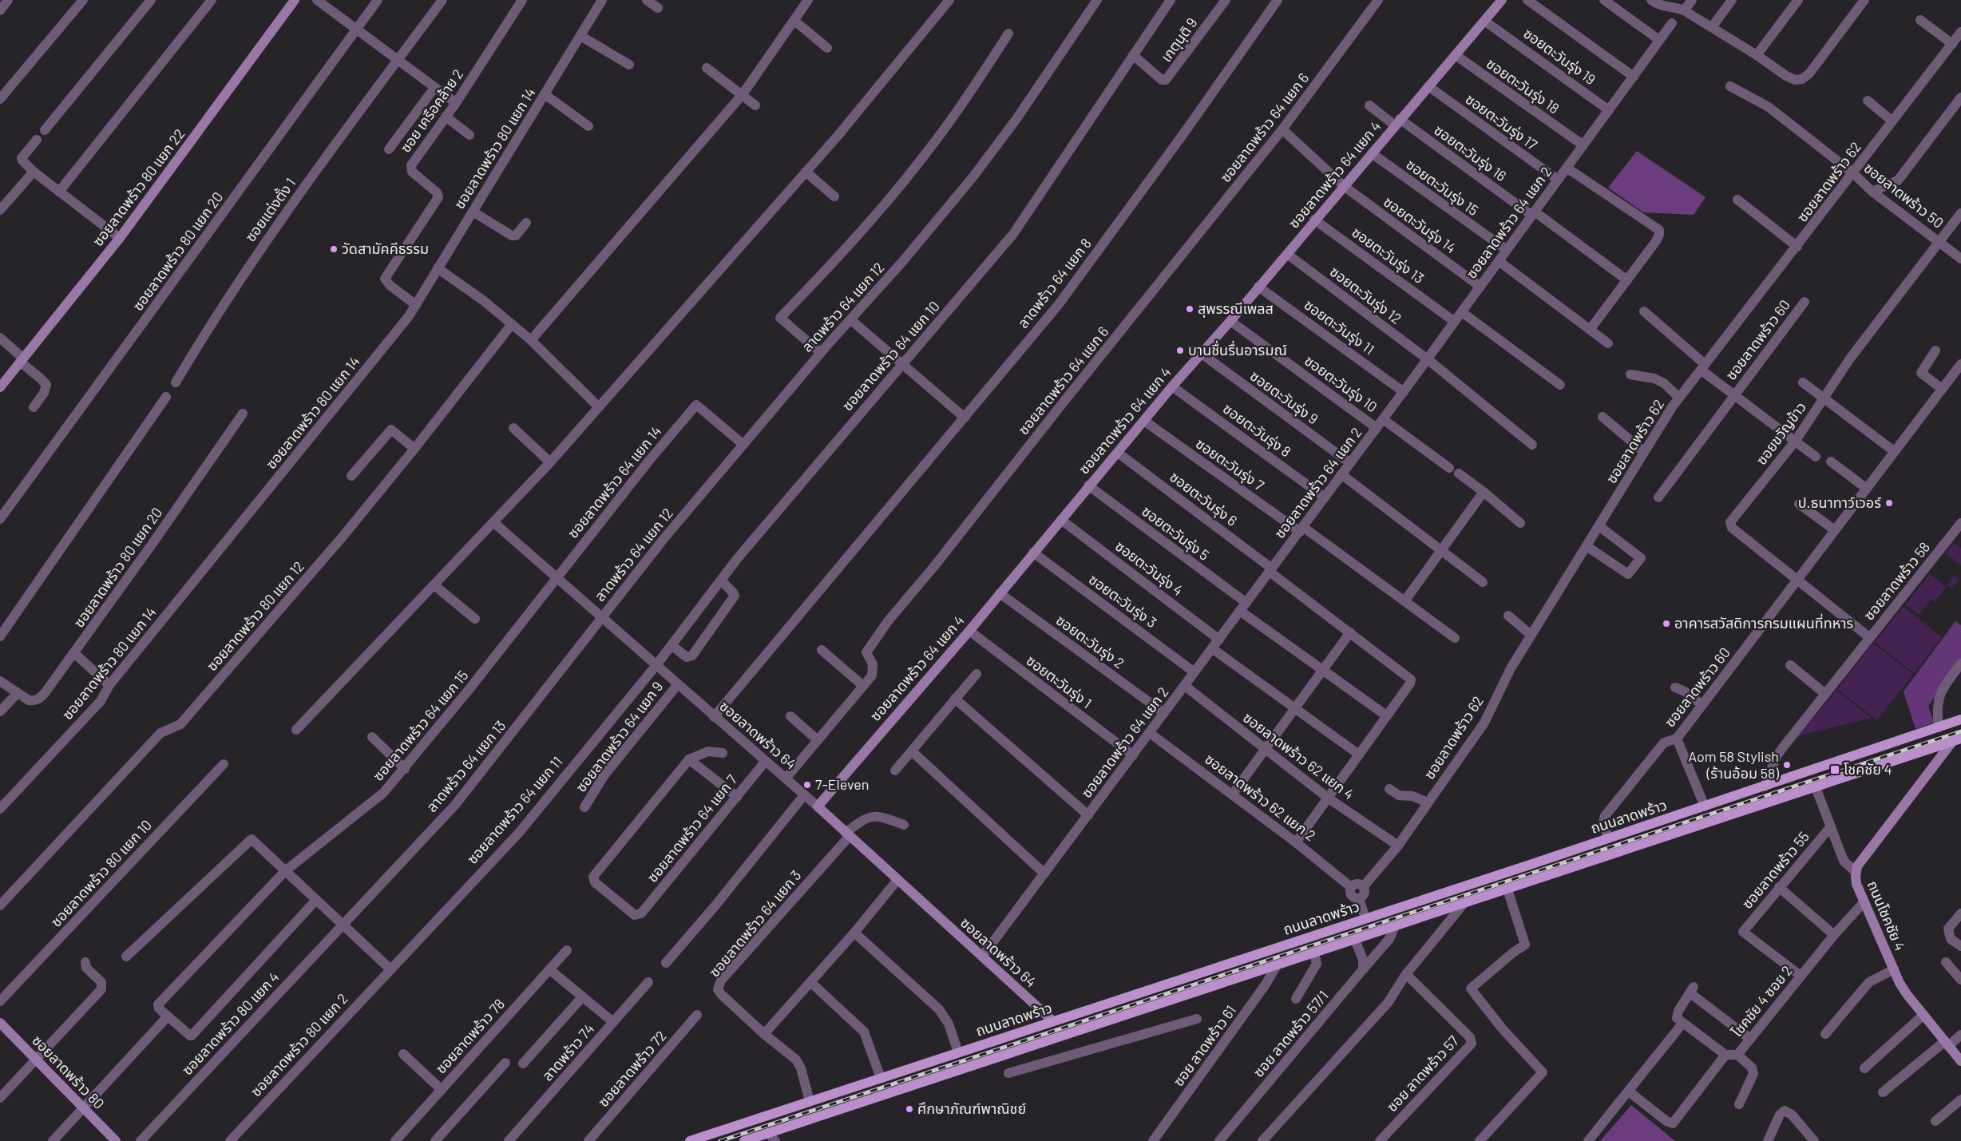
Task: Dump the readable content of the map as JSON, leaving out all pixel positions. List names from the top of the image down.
{
  "streets": {
    "main road": ["ถนนลาดพร้าว"],
    "street": [
      "เกตุนุติ 9",
      "ซอยตะวันรุ่ง 19",
      "ซอยตะวันรุ่ง 18",
      "ซอย เครือคล้าย 2",
      "ซอยตะวันรุ่ง 17",
      "ซอยลาดพร้าว 64 แยก 6",
      "ซอยลาดพร้าว 80 แยก 14",
      "ซอยตะวันรุ่ง 16",
      "ซอยลาดพร้าว 64 แยก 4",
      "ซอยลาดพร้าว 62",
      "ซอยลาดพร้าว 80 แยก 22",
      "ซอยตะวันรุ่ง 15",
      "ซอยลาดพร้าว 50",
      "ซอยแต่งตั้ง 1",
      "ซอยลาดพร้าว 64 แยก 2",
      "ซอยตะวันรุ่ง 14",
      "ซอยลาดพร้าว 80 แยก 20",
      "ซอยตะวันรุ่ง 13",
      "ลาดพร้าว 64 แยก 8",
      "ซอยตะวันรุ่ง 12",
      "ลาดพร้าว 64 แยก 12",
      "ซอยตะวันรุ่ง 11",
      "ซอยลาดพร้าว 60",
      "ซอยลาดพร้าว 64 แยก 10",
      "ซอยตะวันรุ่ง 10",
      "ซอยตะวันรุ่ง 9",
      "ซอยตะวันรุ่ง 8",
      "ซอยขวัญข้าว",
      "ซอยตะวันรุ่ง 7",
      "ซอยลาดพร้าว 64 แยก 14",
      "ซอยตะวันรุ่ง 6",
      "ซอยตะวันรุ่ง 5",
      "ซอยตะวันรุ่ง 4",
      "ซอยลาดพร้าว 58",
      "ซอยตะวันรุ่ง 3",
      "ซอยลาดพร้าว 80 แยก 12",
      "ซอยตะวันรุ่ง 2",
      "ซอยตะวันรุ่ง 1",
      "ซอยลาดพร้าว 64 แยก 15",
      "ซอยลาดพร้าว 64",
      "ซอยลาดพร้าว 64 แยก 9",
      "ซอยลาดพร้าว 62 แยก 4",
      "ลาดพร้าว 64 แยก 13",
      "ซอยลาดพร้าว 62 แยก 2",
      "ซอยลาดพร้าว 64 แยก 11",
      "ซอยลาดพร้าว 64 แยก 7",
      "ซอยลาดพร้าว 55",
      "ซอยลาดพร้าว 80 แยก 10",
      "ถนนโชคชัย 4",
      "ซอยลาดพร้าว 64 แยก 3",
      "โชคชัย 4 ซอย 2",
      "ซอยลาดพร้าว 80 แยก 4",
      "ซอย ลาดพร้าว 57/1",
      "ซอยลาดพร้าว 78",
      "ซอยลาดพร้าว 80 แยก 2",
      "ซอย ลาดพร้าว 61",
      "ลาดพร้าว 74",
      "ซอยลาดพร้าว 72",
      "ซอยลาดพร้าว 80",
      "ซอย ลาดพร้าว 57"
    ]
  },
  "crossings": [
    ["เกตุนุติ 9", "ซอยลาดพร้าว 64 แยก 10"],
    ["ซอยตะวันรุ่ง 19", "ซอยลาดพร้าว 64 แยก 4"],
    ["ซอยตะวันรุ่ง 19", "ซอยลาดพร้าว 64 แยก 2"],
    ["ซอยตะวันรุ่ง 18", "ซอยลาดพร้าว 64 แยก 4"],
    ["ซอยตะวันรุ่ง 18", "ซอยลาดพร้าว 64 แยก 2"],
    ["ซอย เครือคล้าย 2", "ซอยลาดพร้าว 80 แยก 14"],
    ["ซอยตะวันรุ่ง 17", "ซอยลาดพร้าว 64 แยก 4"],
    ["ซอยตะวันรุ่ง 17", "ซอยลาดพร้าว 64 แยก 2"],
    ["ซอยลาดพร้าว 64 แยก 6", "ซอยตะวันรุ่ง 14"],
    ["ซอยลาดพร้าว 64 แยก 6", "ซอยลาดพร้าว 64"],
    ["ซอยตะวันรุ่ง 16", "ซอยลาดพร้าว 64 แยก 4"],
    ["ซอยตะวันรุ่ง 16", "ซอยลาดพร้าว 64 แยก 2"],
    ["ซอยลาดพร้าว 64 แยก 4", "ซอยตะวันรุ่ง 15"],
    ["ซอยลาดพร้าว 64 แยก 4", "ซอยตะวันรุ่ง 14"],
    ["ซอยลาดพร้าว 64 แยก 4", "ซอยตะวันรุ่ง 13"],
    ["ซอยลาดพร้าว 64 แยก 4", "ซอยตะวันรุ่ง 12"],
    ["ซอยลาดพร้าว 64 แยก 4", "ซอยตะวันรุ่ง 11"],
    ["ซอยลาดพร้าว 64 แยก 4", "ซอยตะวันรุ่ง 10"],
    ["ซอยลาดพร้าว 64 แยก 4", "ซอยตะวันรุ่ง 9"],
    ["ซอยลาดพร้าว 64 แยก 4", "ซอยตะวันรุ่ง 8"],
    ["ซอยลาดพร้าว 64 แยก 4", "ซอยตะวันรุ่ง 7"],
    ["ซอยลาดพร้าว 64 แยก 4", "ซอยตะวันรุ่ง 6"],
    ["ซอยลาดพร้าว 64 แยก 4", "ซอยตะวันรุ่ง 5"],
    ["ซอยลาดพร้าว 64 แยก 4", "ซอยตะวันรุ่ง 4"],
    ["ซอยลาดพร้าว 64 แยก 4", "ซอยตะวันรุ่ง 3"],
    ["ซอยลาดพร้าว 64 แยก 4", "ซอยตะวันรุ่ง 2"],
    ["ซอยลาดพร้าว 64 แยก 4", "ซอยตะวันรุ่ง 1"],
    ["ซอยลาดพร้าว 64 แยก 4", "ซอยลาดพร้าว 64"],
    ["ซอยลาดพร้าว 62", "ซอยลาดพร้าว 50"],
    ["ซอยลาดพร้าว 62", "ซอยลาดพร้าว 60"],
    ["ซอยลาดพร้าว 62", "ซอยลาดพร้าว 62 แยก 4"],
    ["ซอยลาดพร้าว 62", "ซอยลาดพร้าว 62 แยก 2"],
    ["ซอยตะวันรุ่ง 15", "ซอยลาดพร้าว 64 แยก 2"],
    ["ซอยลาดพร้าว 50", "ซอยขวัญข้าว"],
    ["ซอยลาดพร้าว 64 แยก 2", "ซอยตะวันรุ่ง 14"],
    ["ซอยลาดพร้าว 64 แยก 2", "ซอยตะวันรุ่ง 13"],
    ["ซอยลาดพร้าว 64 แยก 2", "ซอยตะวันรุ่ง 12"],
    ["ซอยลาดพร้าว 64 แยก 2", "ซอยตะวันรุ่ง 11"],
    ["ซอยลาดพร้าว 64 แยก 2", "ซอยตะวันรุ่ง 10"],
    ["ซอยลาดพร้าว 64 แยก 2", "ซอยตะวันรุ่ง 9"],
    ["ซอยลาดพร้าว 64 แยก 2", "ซอยตะวันรุ่ง 8"],
    ["ซอยลาดพร้าว 64 แยก 2", "ซอยตะวันรุ่ง 7"],
    ["ซอยลาดพร้าว 64 แยก 2", "ซอยตะวันรุ่ง 6"],
    ["ซอยลาดพร้าว 64 แยก 2", "ซอยตะวันรุ่ง 5"],
    ["ซอยลาดพร้าว 64 แยก 2", "ซอยตะวันรุ่ง 4"],
    ["ซอยลาดพร้าว 64 แยก 2", "ซอยตะวันรุ่ง 3"],
    ["ซอยลาดพร้าว 64 แยก 2", "ซอยตะวันรุ่ง 2"],
    ["ซอยลาดพร้าว 64 แยก 2", "ซอยตะวันรุ่ง 1"],
    ["ซอยลาดพร้าว 64 แยก 2", "ซอยลาดพร้าว 64"],
    ["ซอยลาดพร้าว 64 แยก 2", "ซอยลาดพร้าว 62 แยก 4"],
    ["ซอยลาดพร้าว 64 แยก 2", "ซอยลาดพร้าว 62 แยก 2"],
    ["ลาดพร้าว 64 แยก 8", "ซอยลาดพร้าว 64"],
    ["ลาดพร้าว 64 แยก 12", "ซอยลาดพร้าว 64 แยก 14"],
    ["ลาดพร้าว 64 แยก 12", "ซอยลาดพร้าว 64"],
    ["ลาดพร้าว 64 แยก 12", "ลาดพร้าว 64 แยก 13"],
    ["ซอยลาดพร้าว 60", "ซอยขวัญข้าว"],
    ["ซอยลาดพร้าว 60", "ถนนลาดพร้าว"],
    ["ซอยลาดพร้าว 64 แยก 10", "ซอยลาดพร้าว 64"],
    ["ซอยลาดพร้าว 64 แยก 10", "ซอยลาดพร้าว 64 แยก 11"],
    ["ซอยขวัญข้าว", "ซอยลาดพร้าว 58"],
    ["ซอยลาดพร้าว 64 แยก 14", "ซอยลาดพร้าว 64 แยก 15"],
    ["ซอยลาดพร้าว 64 แยก 14", "ซอยลาดพร้าว 64"],
    ["ซอยตะวันรุ่ง 6", "ซอยตะวันรุ่ง 5"],
    ["ซอยลาดพร้าว 58", "ถนนลาดพร้าว"],
    ["ซอยลาดพร้าว 64 แยก 15", "ซอยลาดพร้าว 64"],
    ["ซอยลาดพร้าว 64", "ซอยลาดพร้าว 64 แยก 9"],
    ["ซอยลาดพร้าว 64", "ลาดพร้าว 64 แยก 13"],
    ["ซอยลาดพร้าว 64", "ซอยลาดพร้าว 64 แยก 11"],
    ["ซอยลาดพร้าว 64", "ถนนลาดพร้าว"],
    ["ซอยลาดพร้าว 64", "ซอยลาดพร้าว 64 แยก 7"],
    ["ซอยลาดพร้าว 64", "ซอยลาดพร้าว 64 แยก 3"],
    ["ลาดพร้าว 64 แยก 13", "ซอยลาดพร้าว 80 แยก 4"],
    ["ซอยลาดพร้าว 64 แยก 11", "ซอยลาดพร้าว 80 แยก 2"],
    ["ถนนลาดพร้าว", "ซอยลาดพร้าว 64 แยก 3"],
    ["ซอยลาดพร้าว 55", "โชคชัย 4 ซอย 2"],
    ["ถนนโชคชัย 4", "โชคชัย 4 ซอย 2"]
  ],
  "places": {
    "other": [
      "วัดสามัคคีธรรม",
      "สุพรรณีเพลส",
      "บานชื่นรื่นอารมณ์",
      "ป.ธนาทาว์เวอร์",
      "อาคารสวัสดิการกรมแผนที่ทหาร",
      "Aom 58 Stylish (ร้านอ้อม 58)",
      "7-Eleven",
      "ศึกษาภัณฑ์พาณิชย์"
    ],
    "transit": ["โชคชัย 4"]
  }
}
